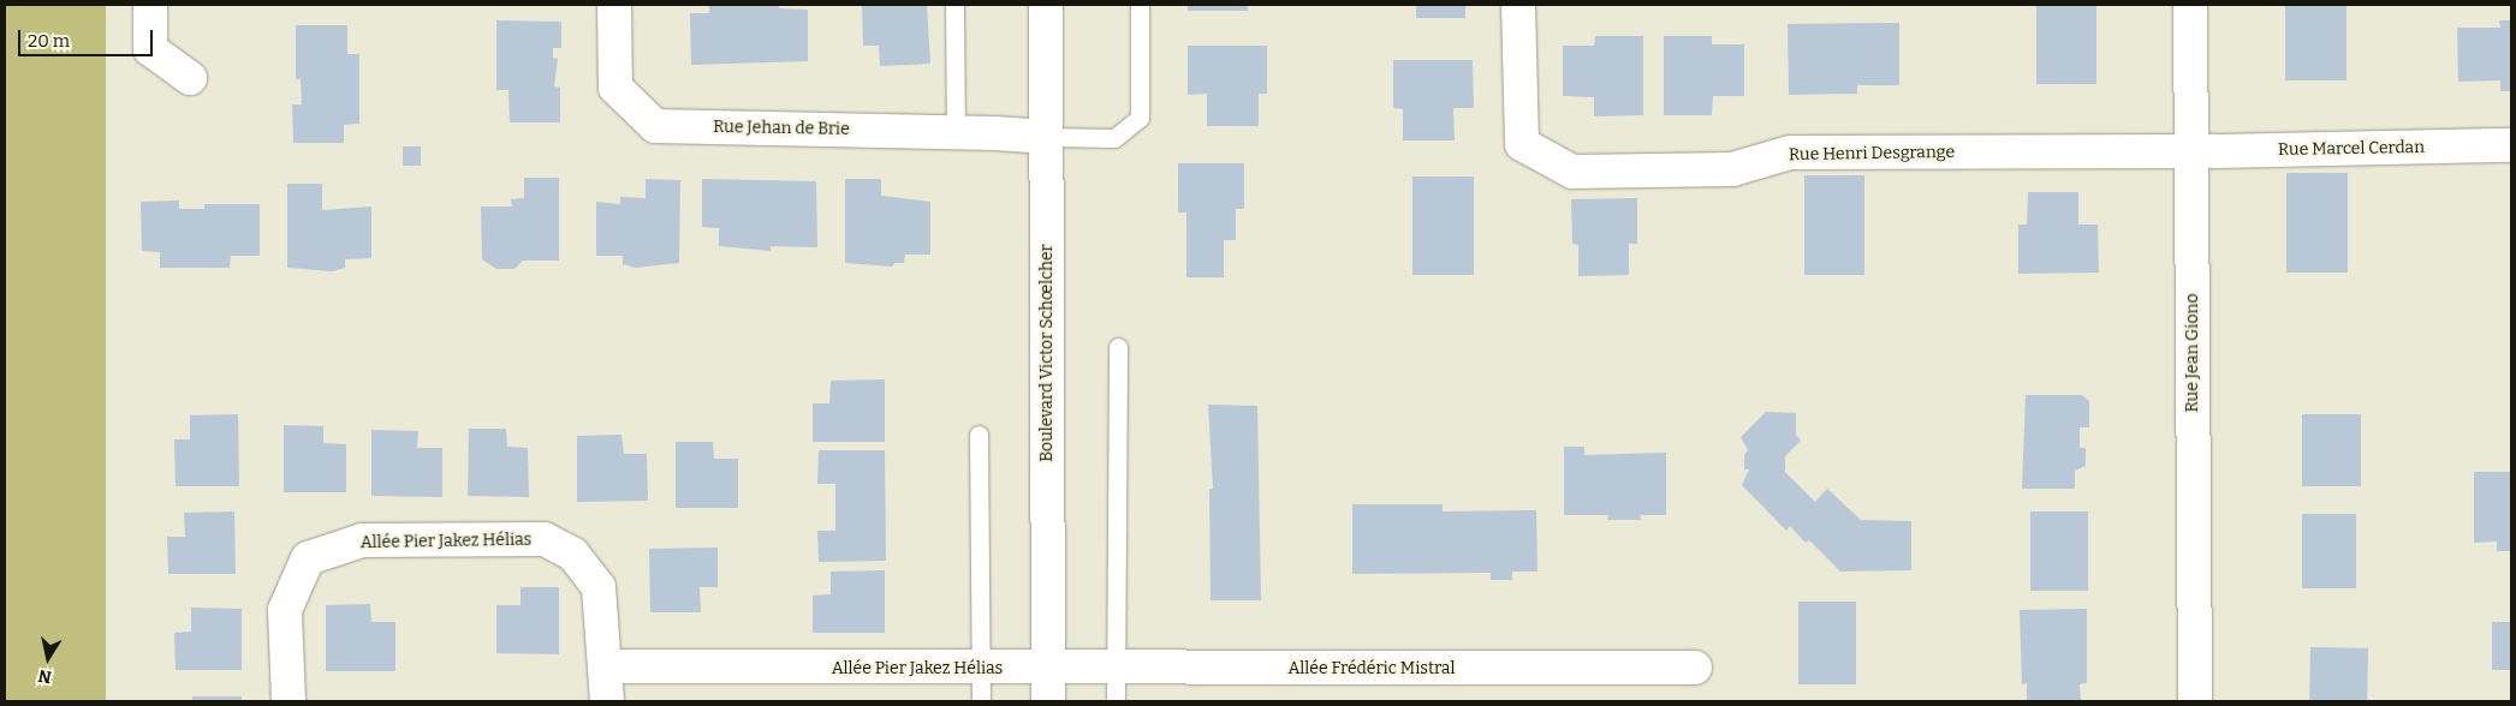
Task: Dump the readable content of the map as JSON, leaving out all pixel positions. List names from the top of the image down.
{
  "streets": {
    "street": [
      "Rue Jehan de Brie",
      "Rue Marcel Cerdan",
      "Rue Henri Desgrange",
      "Boulevard Victor Schœlcher",
      "Rue Jean Giono",
      "Allée Pier Jakez Hélias",
      "Allée Frédéric Mistral"
    ]
  },
  "crossings": [
    ["Rue Jehan de Brie", "Boulevard Victor Schœlcher"],
    ["Rue Marcel Cerdan", "Rue Henri Desgrange"],
    ["Rue Marcel Cerdan", "Rue Jean Giono"],
    ["Rue Henri Desgrange", "Rue Jean Giono"],
    ["Boulevard Victor Schœlcher", "Allée Pier Jakez Hélias"],
    ["Boulevard Victor Schœlcher", "Allée Frédéric Mistral"],
    ["Allée Pier Jakez Hélias", "Allée Frédéric Mistral"]
  ],
  "scale_bar": "20 m",
  "north": "bottom"
}
